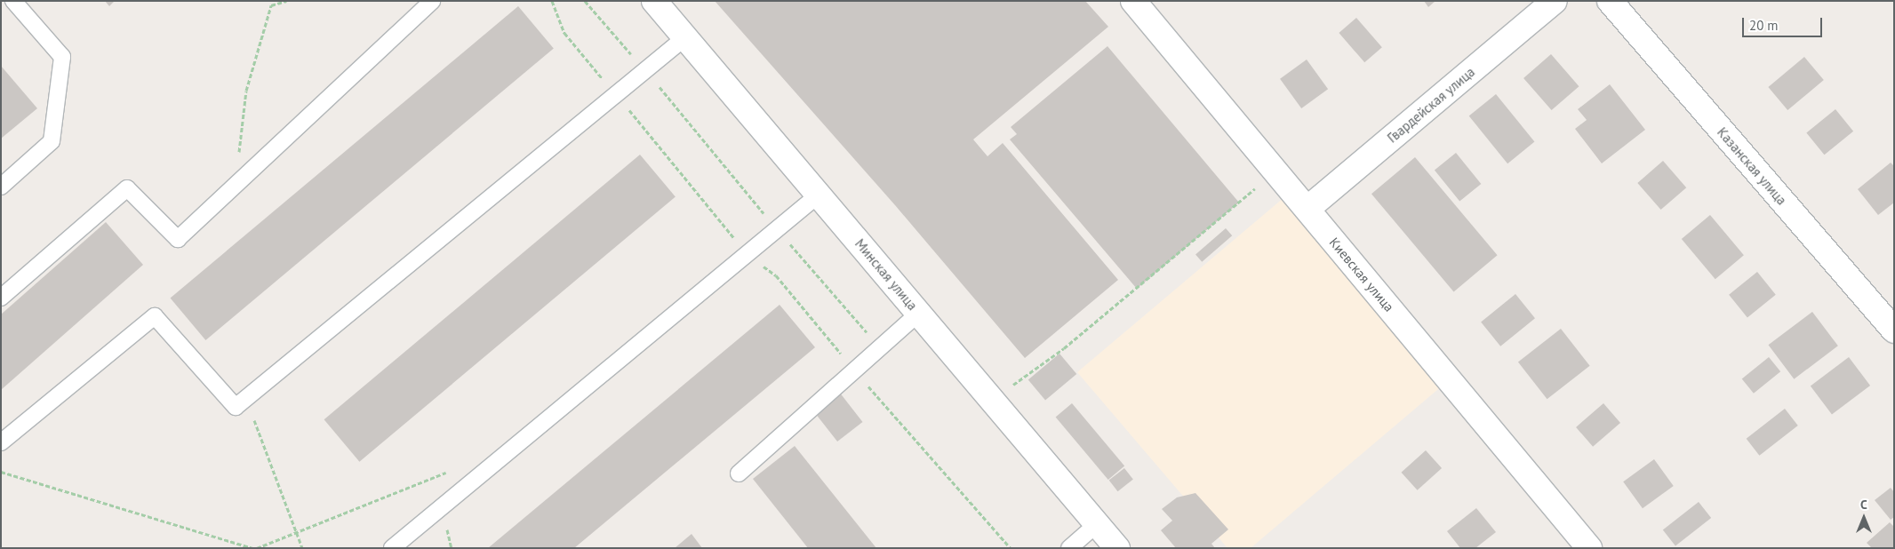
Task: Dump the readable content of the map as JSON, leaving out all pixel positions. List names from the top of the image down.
{
  "streets": {
    "street": [
      "Гвардейская улица",
      "Казанская улица",
      "Минская улица",
      "Киевская улица"
    ]
  },
  "crossings": [
    ["Гвардейская улица", "Киевская улица"]
  ],
  "scale_bar": "20 m",
  "north": "top"
}
